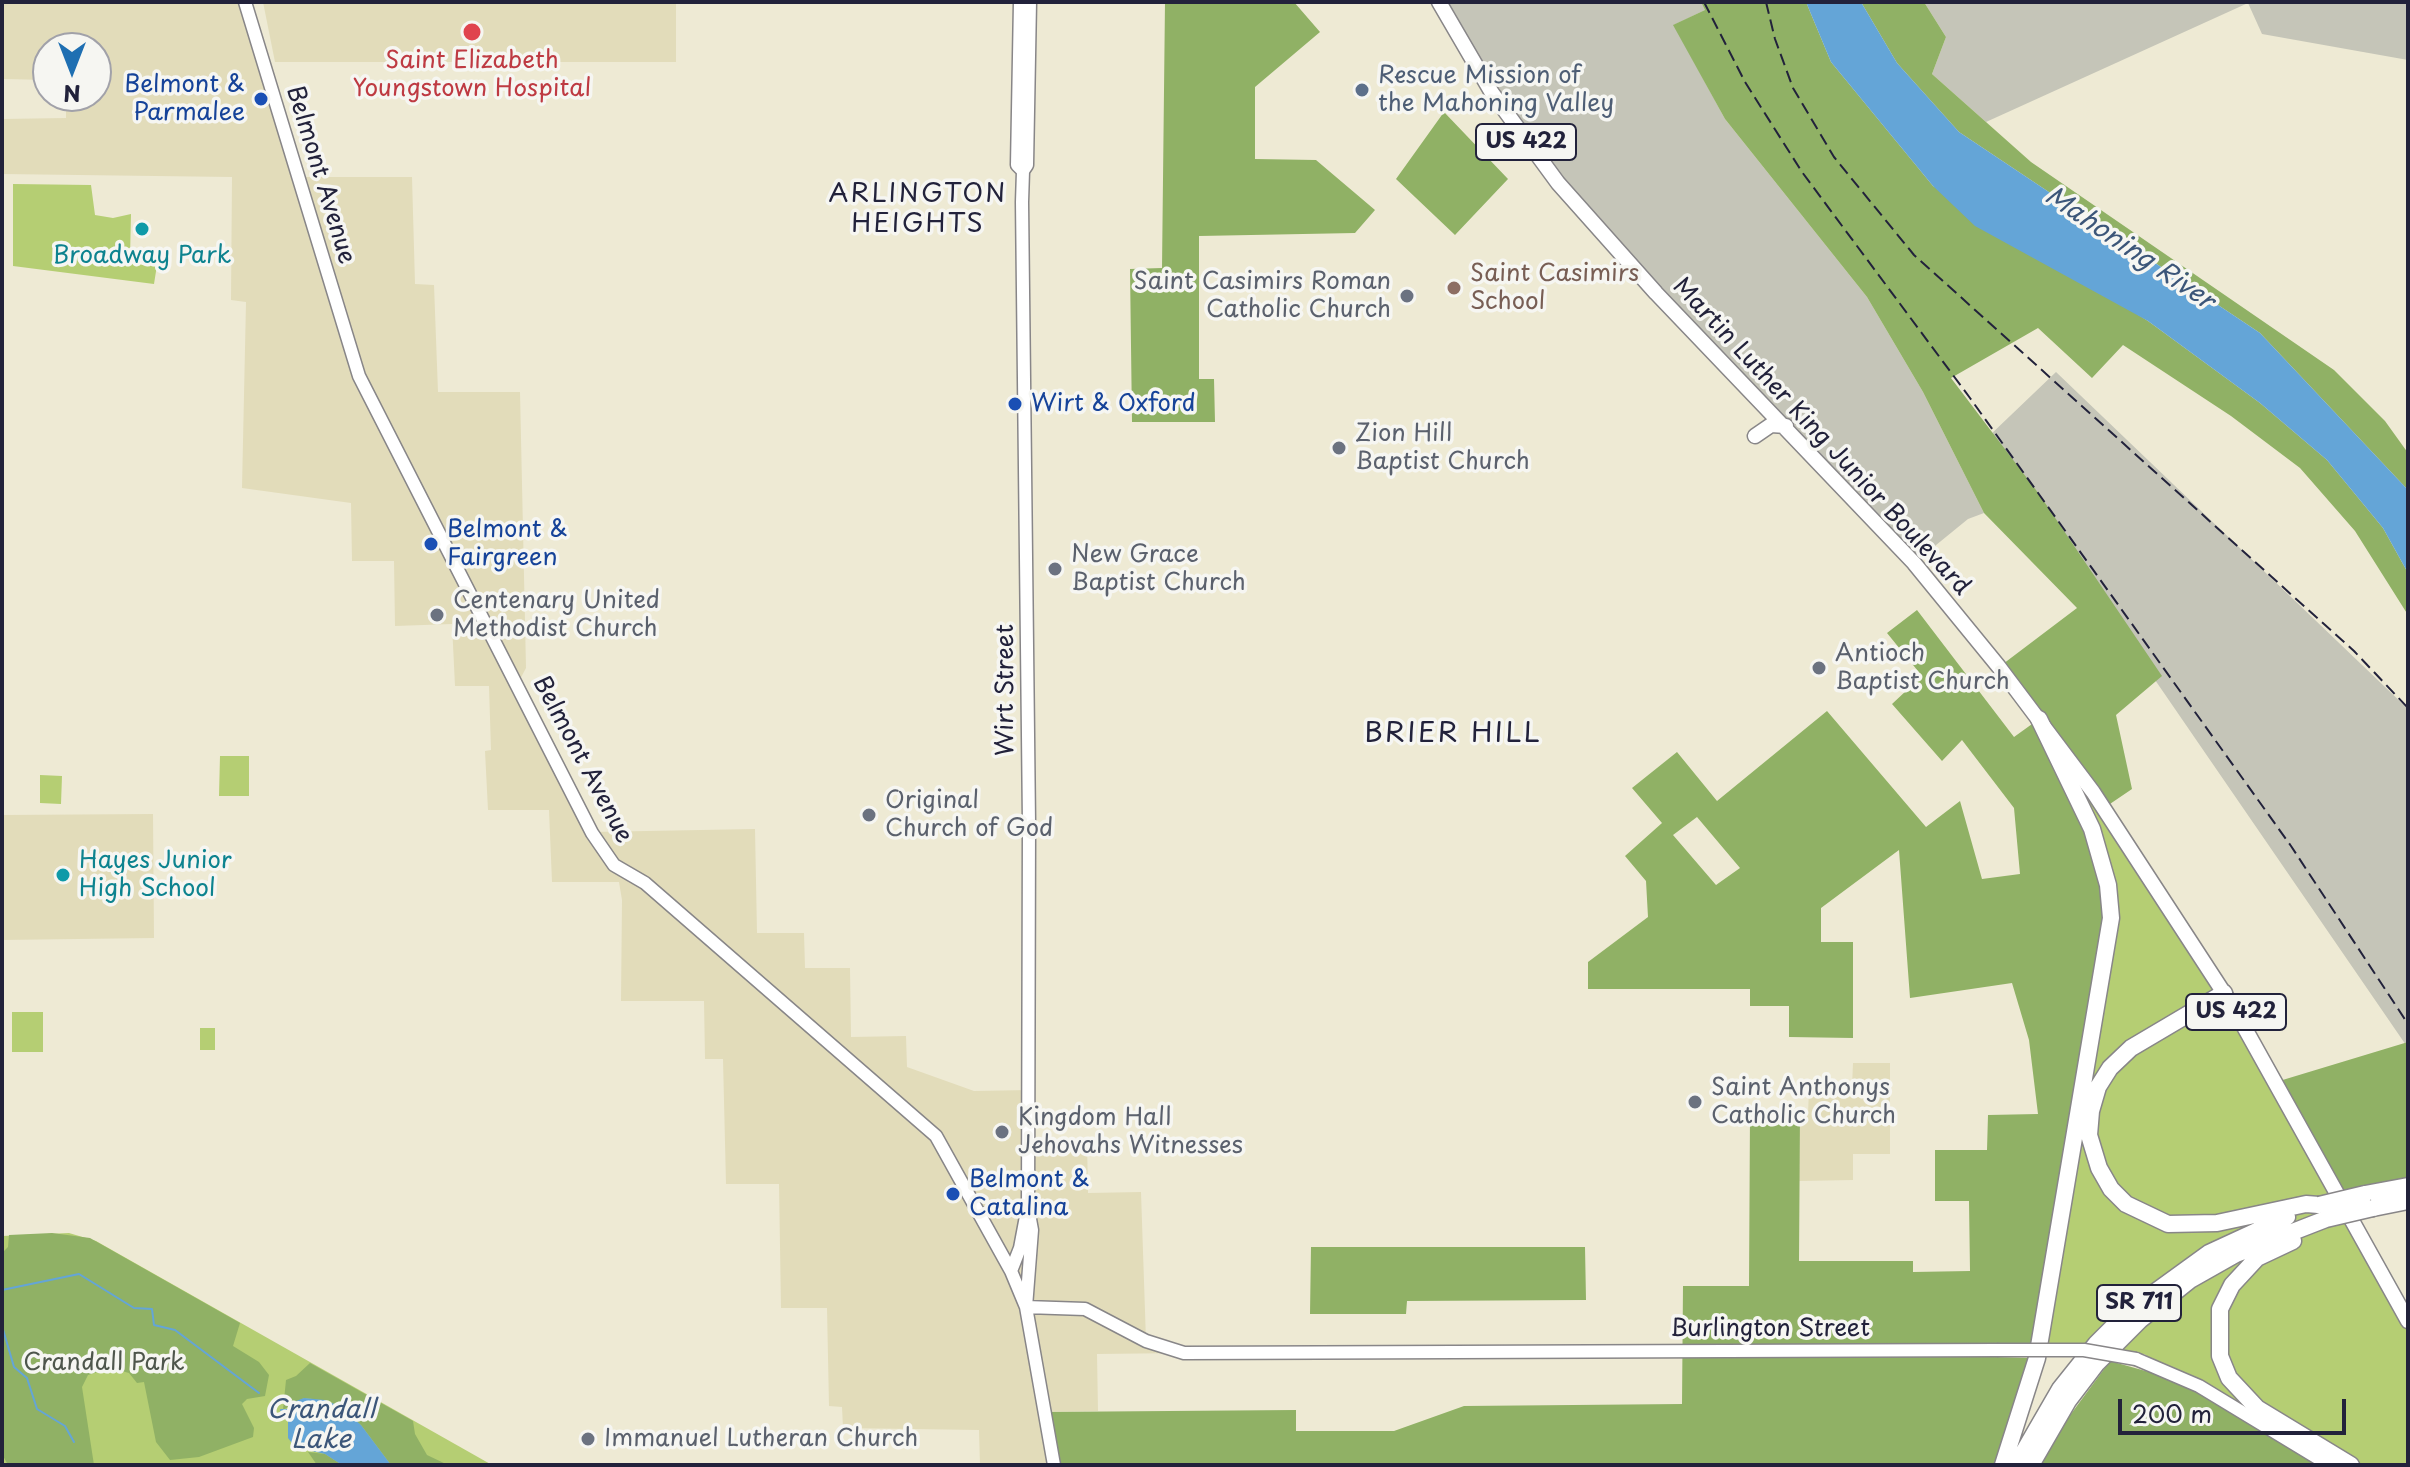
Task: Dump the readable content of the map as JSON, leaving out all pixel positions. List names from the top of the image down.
{
  "streets": {
    "highway": ["SR 711"],
    "main road": [
      "US 422",
      "Belmont Avenue",
      "Martin Luther King Junior Boulevard",
      "Wirt Street",
      "Burlington Street"
    ]
  },
  "crossings": [
    ["Belmont Avenue", "Wirt Street"],
    ["Belmont Avenue", "Burlington Street"],
    ["Wirt Street", "Burlington Street"]
  ],
  "districts": ["ARLINGTON HEIGHTS", "BRIER HILL"],
  "water": ["Mahoning River", "Crandall Lake"],
  "parks": ["Crandall Park"],
  "places": [
    "Saint Elizabeth Youngstown Hospital",
    "Rescue Mission of the Mahoning Valley",
    "Belmont & Parmalee",
    "Broadway Park",
    "Saint Casimirs School",
    "Saint Casimirs Roman Catholic Church",
    "Wirt & Oxford",
    "Zion Hill Baptist Church",
    "Belmont & Fairgreen",
    "New Grace Baptist Church",
    "Centenary United Methodist Church",
    "Antioch Baptist Church",
    "Original Church of God",
    "Hayes Junior High School",
    "Saint Anthonys Catholic Church",
    "Kingdom Hall Jehovahs Witnesses",
    "Belmont & Catalina",
    "Immanuel Lutheran Church"
  ],
  "scale_bar": "200 m",
  "north": "bottom"
}
